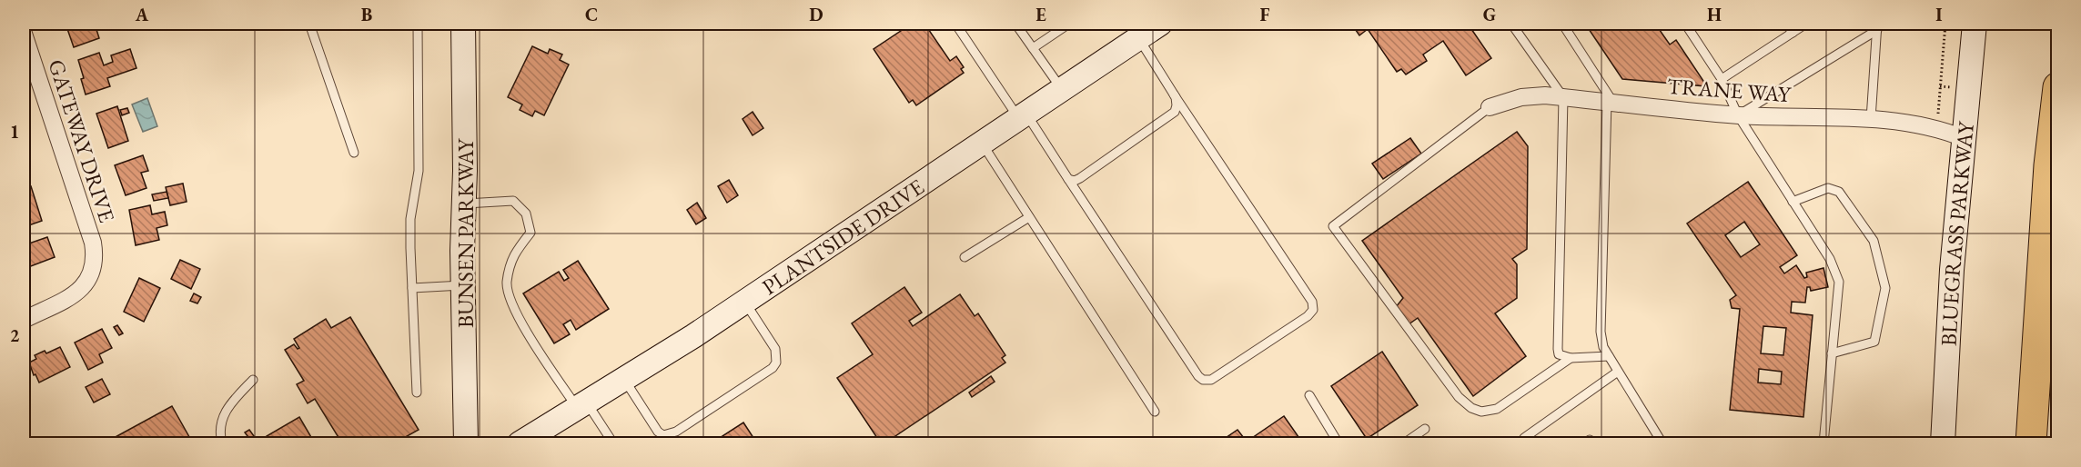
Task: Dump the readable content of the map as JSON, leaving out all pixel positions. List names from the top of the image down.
{
  "streets": {
    "street": [
      "TRANE WAY",
      "GATEWAY DRIVE",
      "BUNSEN PARKWAY",
      "BLUEGRASS PARKWAY",
      "PLANTSIDE DRIVE"
    ]
  },
  "crossings": [
    ["TRANE WAY", "BLUEGRASS PARKWAY"]
  ],
  "grid": {
    "columns": [
      "A",
      "B",
      "C",
      "D",
      "E",
      "F",
      "G",
      "H",
      "I"
    ],
    "rows": ["1", "2"]
  }
}
